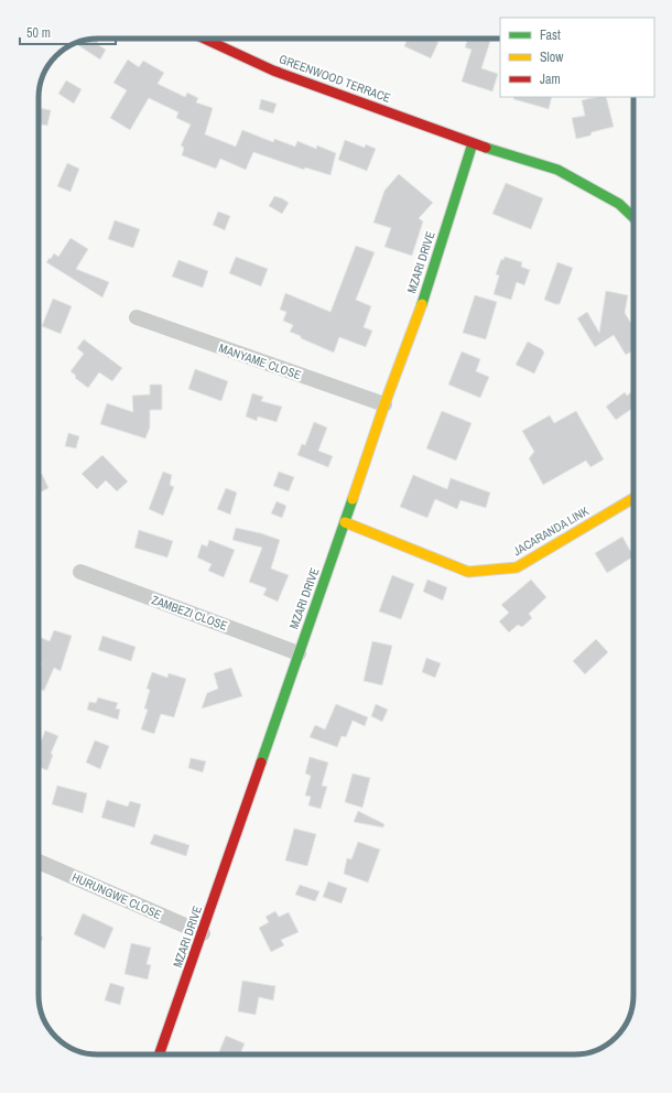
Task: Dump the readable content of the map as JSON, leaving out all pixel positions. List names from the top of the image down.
{
  "streets": {
    "street": [
      "GREENWOOD TERRACE",
      "MZARI DRIVE",
      "MANYAME CLOSE",
      "JACARANDA LINK",
      "ZAMBEZI CLOSE",
      "HURUNGWE CLOSE"
    ]
  },
  "crossings": [
    ["GREENWOOD TERRACE", "MZARI DRIVE"],
    ["MZARI DRIVE", "MANYAME CLOSE"],
    ["MZARI DRIVE", "JACARANDA LINK"],
    ["MZARI DRIVE", "ZAMBEZI CLOSE"],
    ["MZARI DRIVE", "HURUNGWE CLOSE"]
  ],
  "legend": ["Fast", "Slow", "Jam"],
  "scale_bar": "50 m"
}
